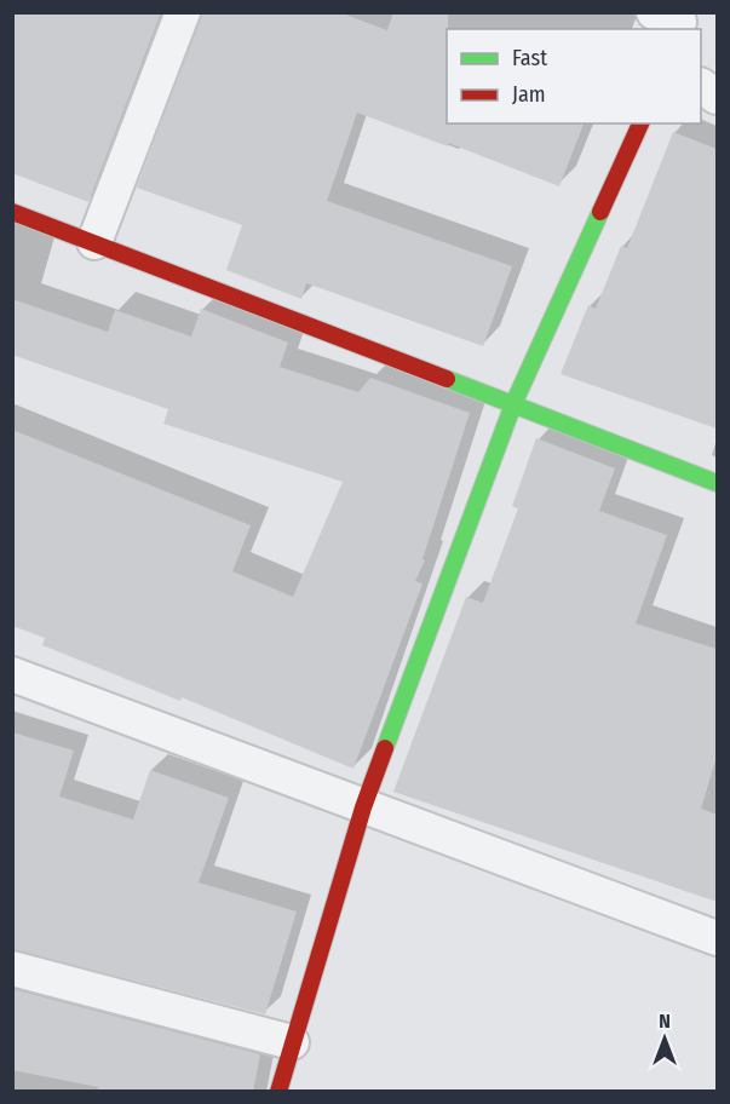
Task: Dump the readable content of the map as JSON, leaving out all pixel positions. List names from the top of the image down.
{
  "legend": ["Fast", "Jam"],
  "north": "top"
}
